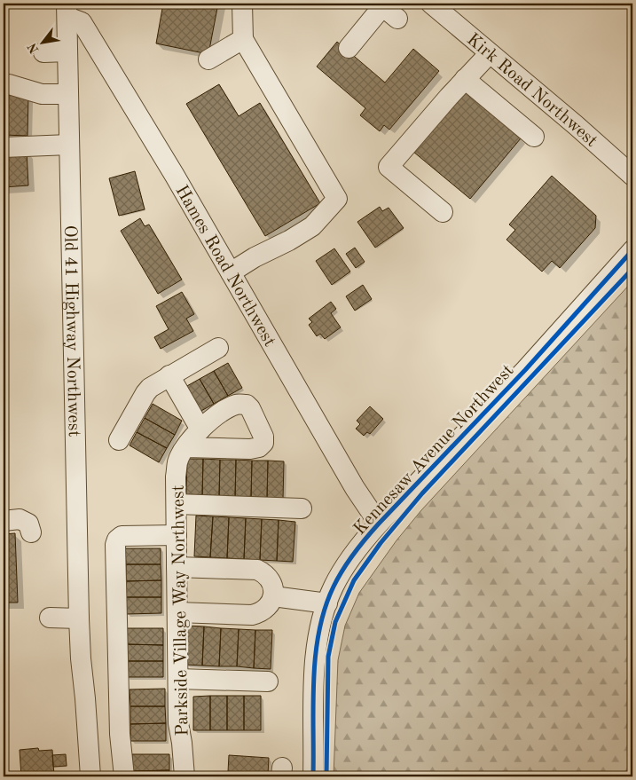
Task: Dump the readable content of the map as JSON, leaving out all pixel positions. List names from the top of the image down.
{
  "streets": {
    "street": [
      "Kirk Road Northwest",
      "Hames Road Northwest",
      "Old 41 Highway Northwest",
      "Kennesaw Avenue Northwest",
      "Parkside Village Way Northwest"
    ]
  },
  "crossings": [
    ["Hames Road Northwest", "Old 41 Highway Northwest"],
    ["Hames Road Northwest", "Kennesaw Avenue Northwest"]
  ],
  "north": "bottom left"
}
